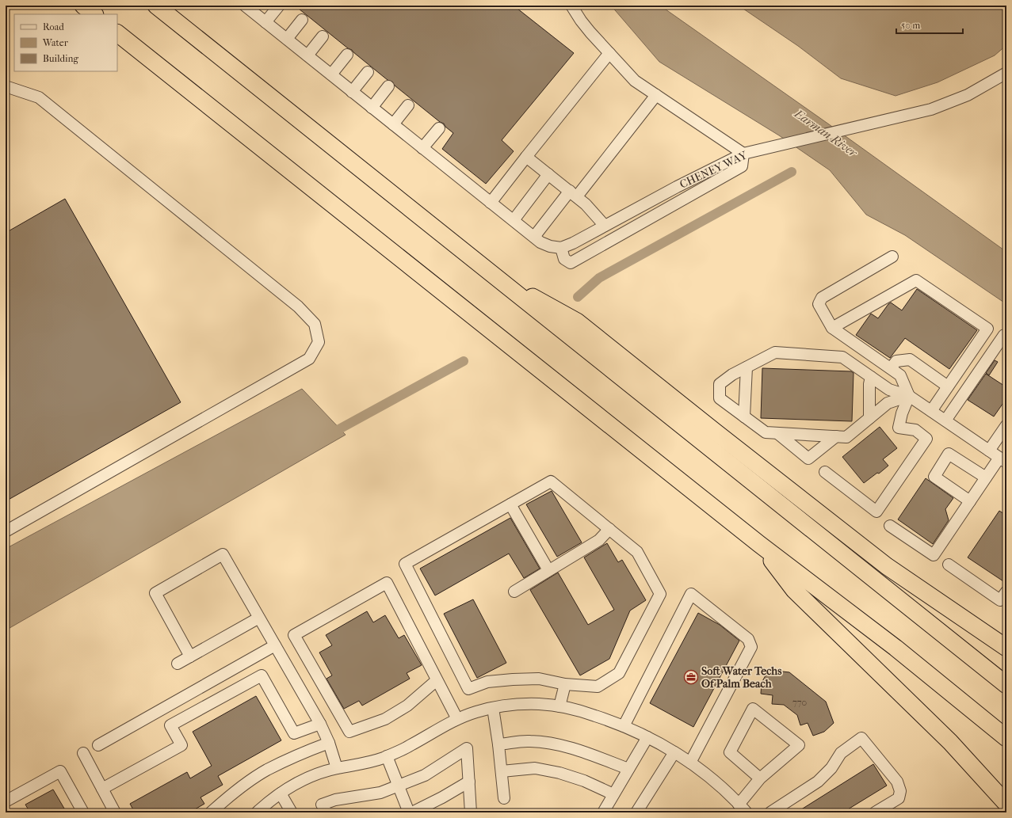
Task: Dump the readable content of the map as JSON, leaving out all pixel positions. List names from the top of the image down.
{
  "streets": {
    "street": ["CHENEY WAY"]
  },
  "water": ["Earman River"],
  "places": {
    "office": ["Soft Water Techs Of Palm Beach"]
  },
  "house_numbers": ["770"],
  "legend": ["Road", "Water", "Building"],
  "scale_bar": "50 m"
}
